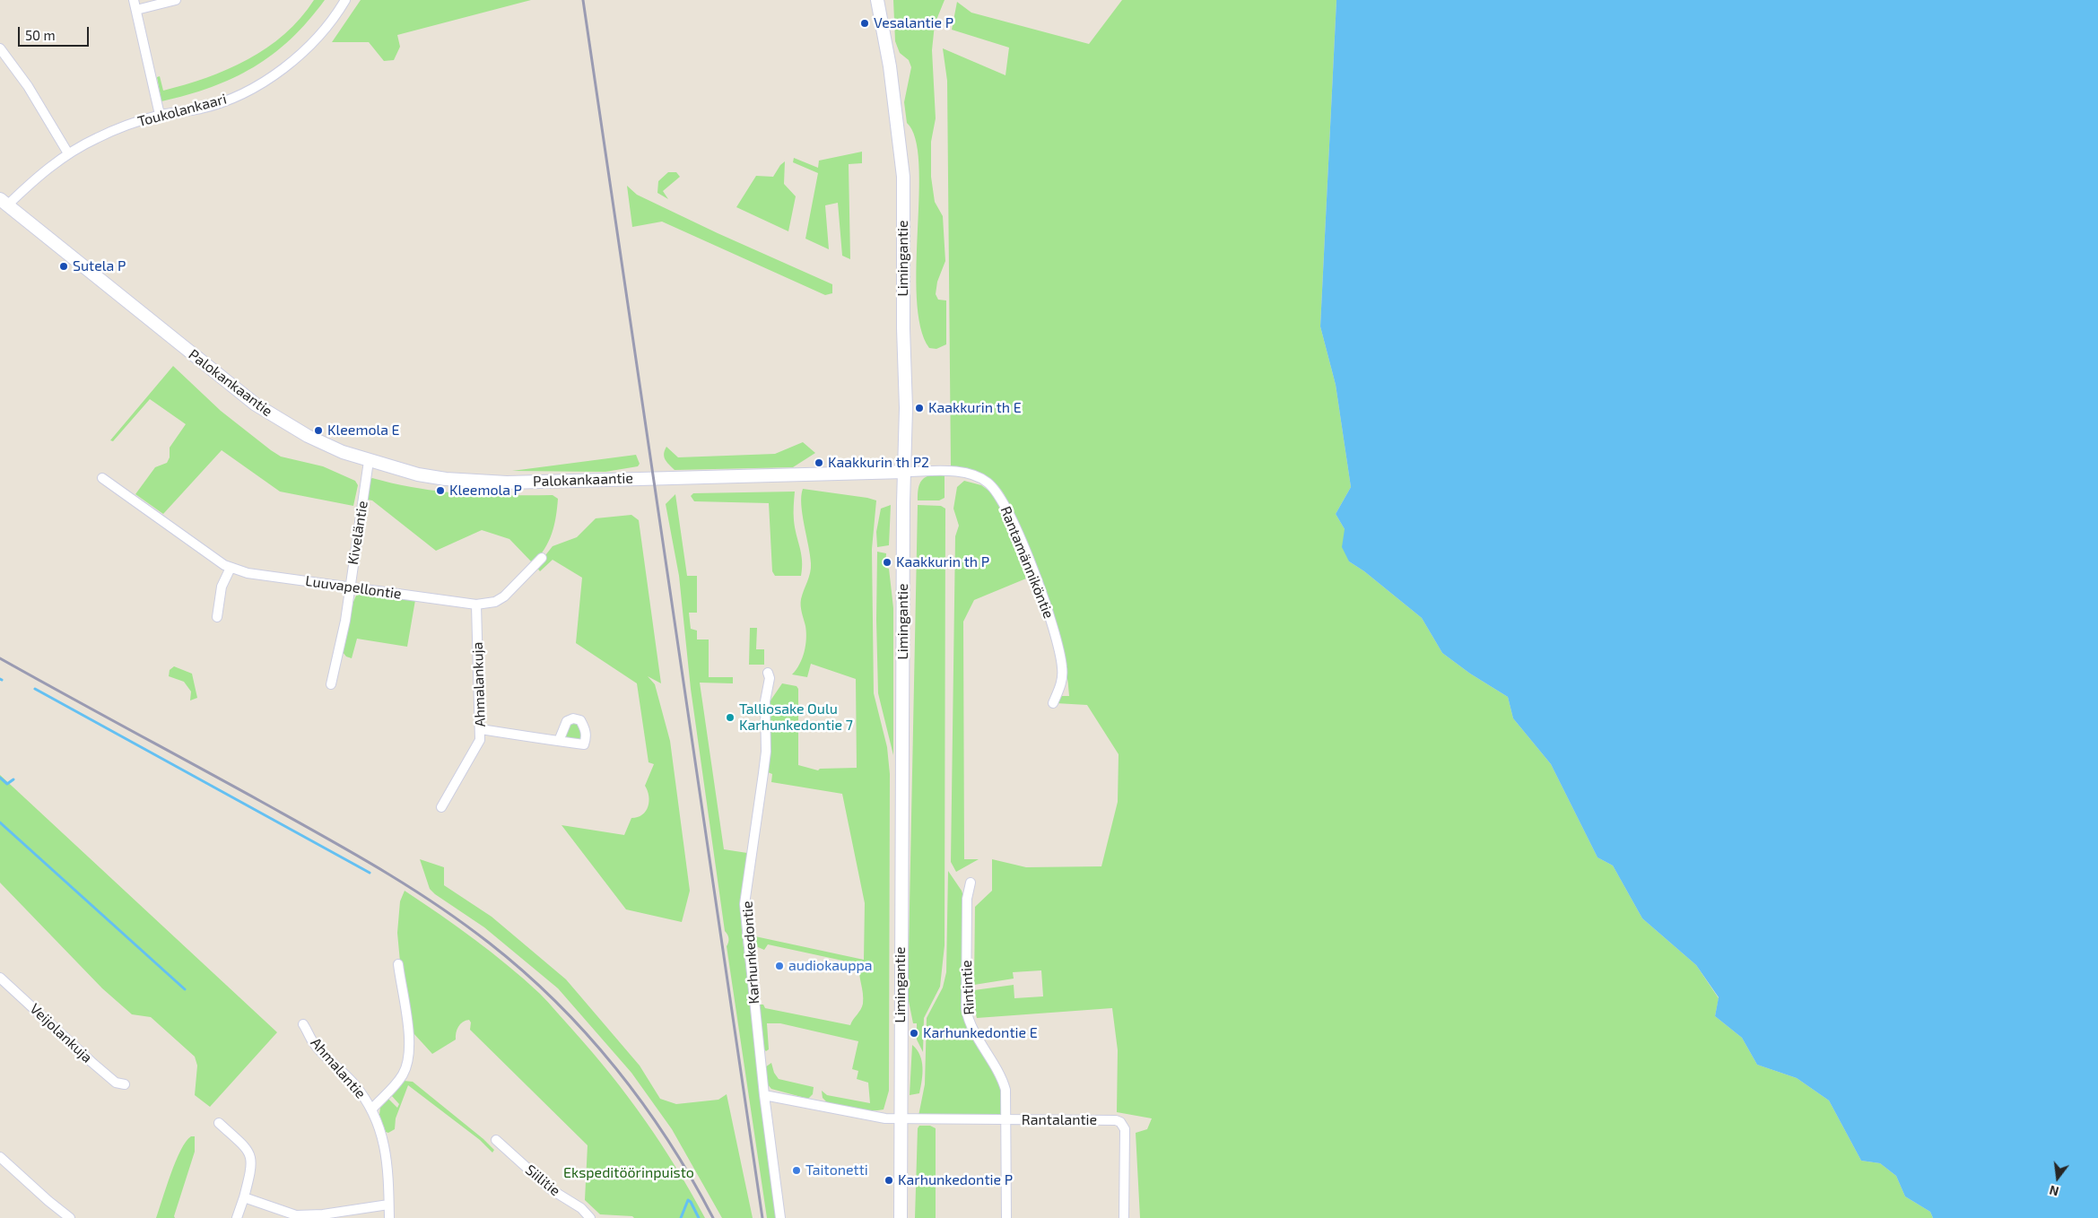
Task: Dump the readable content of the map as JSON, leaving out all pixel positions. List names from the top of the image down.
{
  "streets": {
    "main road": ["Limingantie", "Palokankaantie"],
    "street": [
      "Toukolankaari",
      "Kiveläntie",
      "Rantamänniköntie",
      "Luuvapellontie",
      "Ahmalankuja",
      "Karhunkedontie",
      "Rintintie",
      "Veijolankuja",
      "Ahmalantie",
      "Rantalantie",
      "Siilitie"
    ]
  },
  "crossings": [
    ["Toukolankaari", "Palokankaantie"],
    ["Limingantie", "Palokankaantie"],
    ["Limingantie", "Rantamänniköntie"],
    ["Limingantie", "Rantalantie"],
    ["Palokankaantie", "Kiveläntie"],
    ["Palokankaantie", "Rantamänniköntie"],
    ["Kiveläntie", "Luuvapellontie"],
    ["Luuvapellontie", "Ahmalankuja"],
    ["Rintintie", "Rantalantie"]
  ],
  "parks": ["Ekspeditöörinpuisto"],
  "places": [
    "Vesalantie P",
    "Sutela P",
    "Kaakkurin th E",
    "Kleemola E",
    "Kaakkurin th P2",
    "Kleemola P",
    "Kaakkurin th P",
    "Talliosake Oulu Karhunkedontie 7",
    "audiokauppa",
    "Karhunkedontie E",
    "Taitonetti",
    "Karhunkedontie P"
  ],
  "scale_bar": "50 m",
  "north": "bottom"
}
